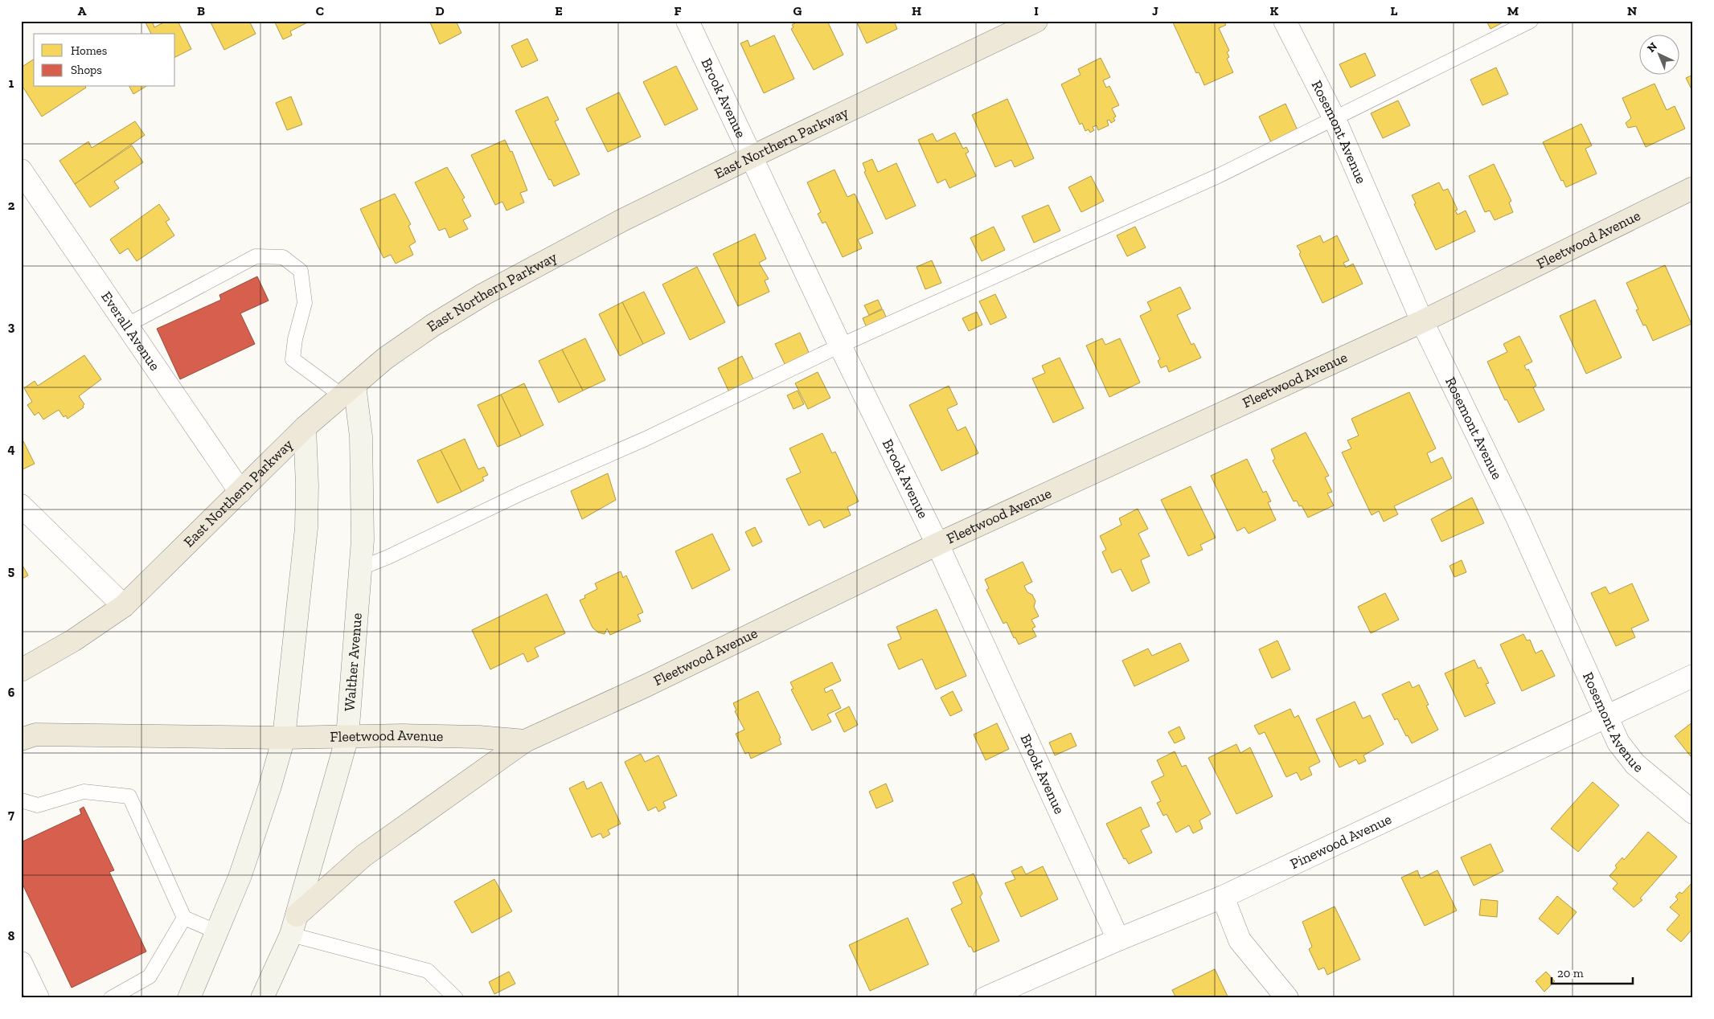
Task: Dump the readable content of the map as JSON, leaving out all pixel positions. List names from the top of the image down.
{
  "streets": {
    "main road": ["East Northern Parkway", "Fleetwood Avenue", "Walther Avenue"],
    "street": [
      "Brook Avenue",
      "Rosemont Avenue",
      "Everall Avenue",
      "Pinewood Avenue"
    ]
  },
  "crossings": [
    ["Brook Avenue", "East Northern Parkway"],
    ["Brook Avenue", "Fleetwood Avenue"],
    ["Brook Avenue", "Pinewood Avenue"],
    ["Rosemont Avenue", "Fleetwood Avenue"],
    ["Rosemont Avenue", "Pinewood Avenue"],
    ["East Northern Parkway", "Everall Avenue"],
    ["East Northern Parkway", "Walther Avenue"],
    ["Fleetwood Avenue", "Walther Avenue"]
  ],
  "legend": ["Homes", "Shops"],
  "scale_bar": "20 m",
  "north": "top left",
  "grid": {
    "columns": [
      "A",
      "B",
      "C",
      "D",
      "E",
      "F",
      "G",
      "H",
      "I",
      "J",
      "K",
      "L",
      "M",
      "N"
    ],
    "rows": [
      "1",
      "2",
      "3",
      "4",
      "5",
      "6",
      "7",
      "8"
    ]
  }
}
